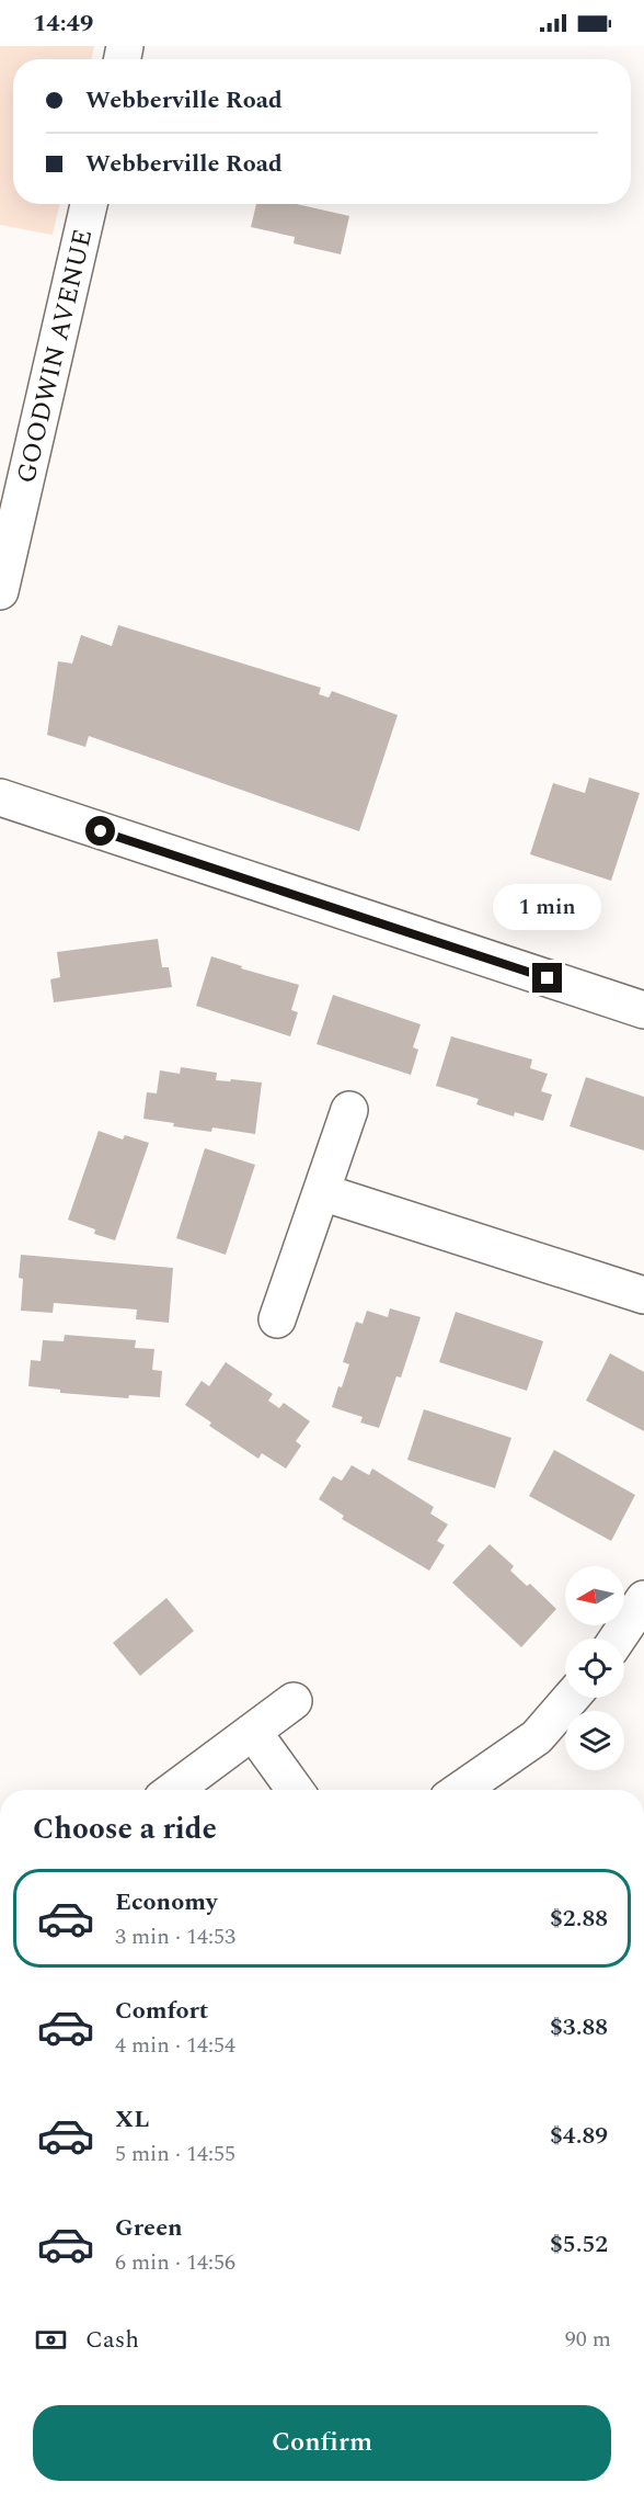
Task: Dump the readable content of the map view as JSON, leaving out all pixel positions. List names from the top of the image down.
{
  "streets": {
    "street": ["GOODWIN AVENUE"]
  },
  "north": "left",
  "page": {
    "status": "14:49",
    "banner": ["Webberville Road", "Webberville Road"],
    "bubble": "1 min",
    "heading": "Choose a ride",
    "list": [
      {
        "name": "Economy",
        "note": "3 min · 14:53",
        "value": "$2.88"
      },
      {
        "name": "Comfort",
        "note": "4 min · 14:54",
        "value": "$3.88"
      },
      {
        "name": "XL",
        "note": "5 min · 14:55",
        "value": "$4.89"
      },
      {
        "name": "Green",
        "note": "6 min · 14:56",
        "value": "$5.52"
      }
    ],
    "pay": ["Cash", "90 m"],
    "buttons": "Confirm"
  }
}
